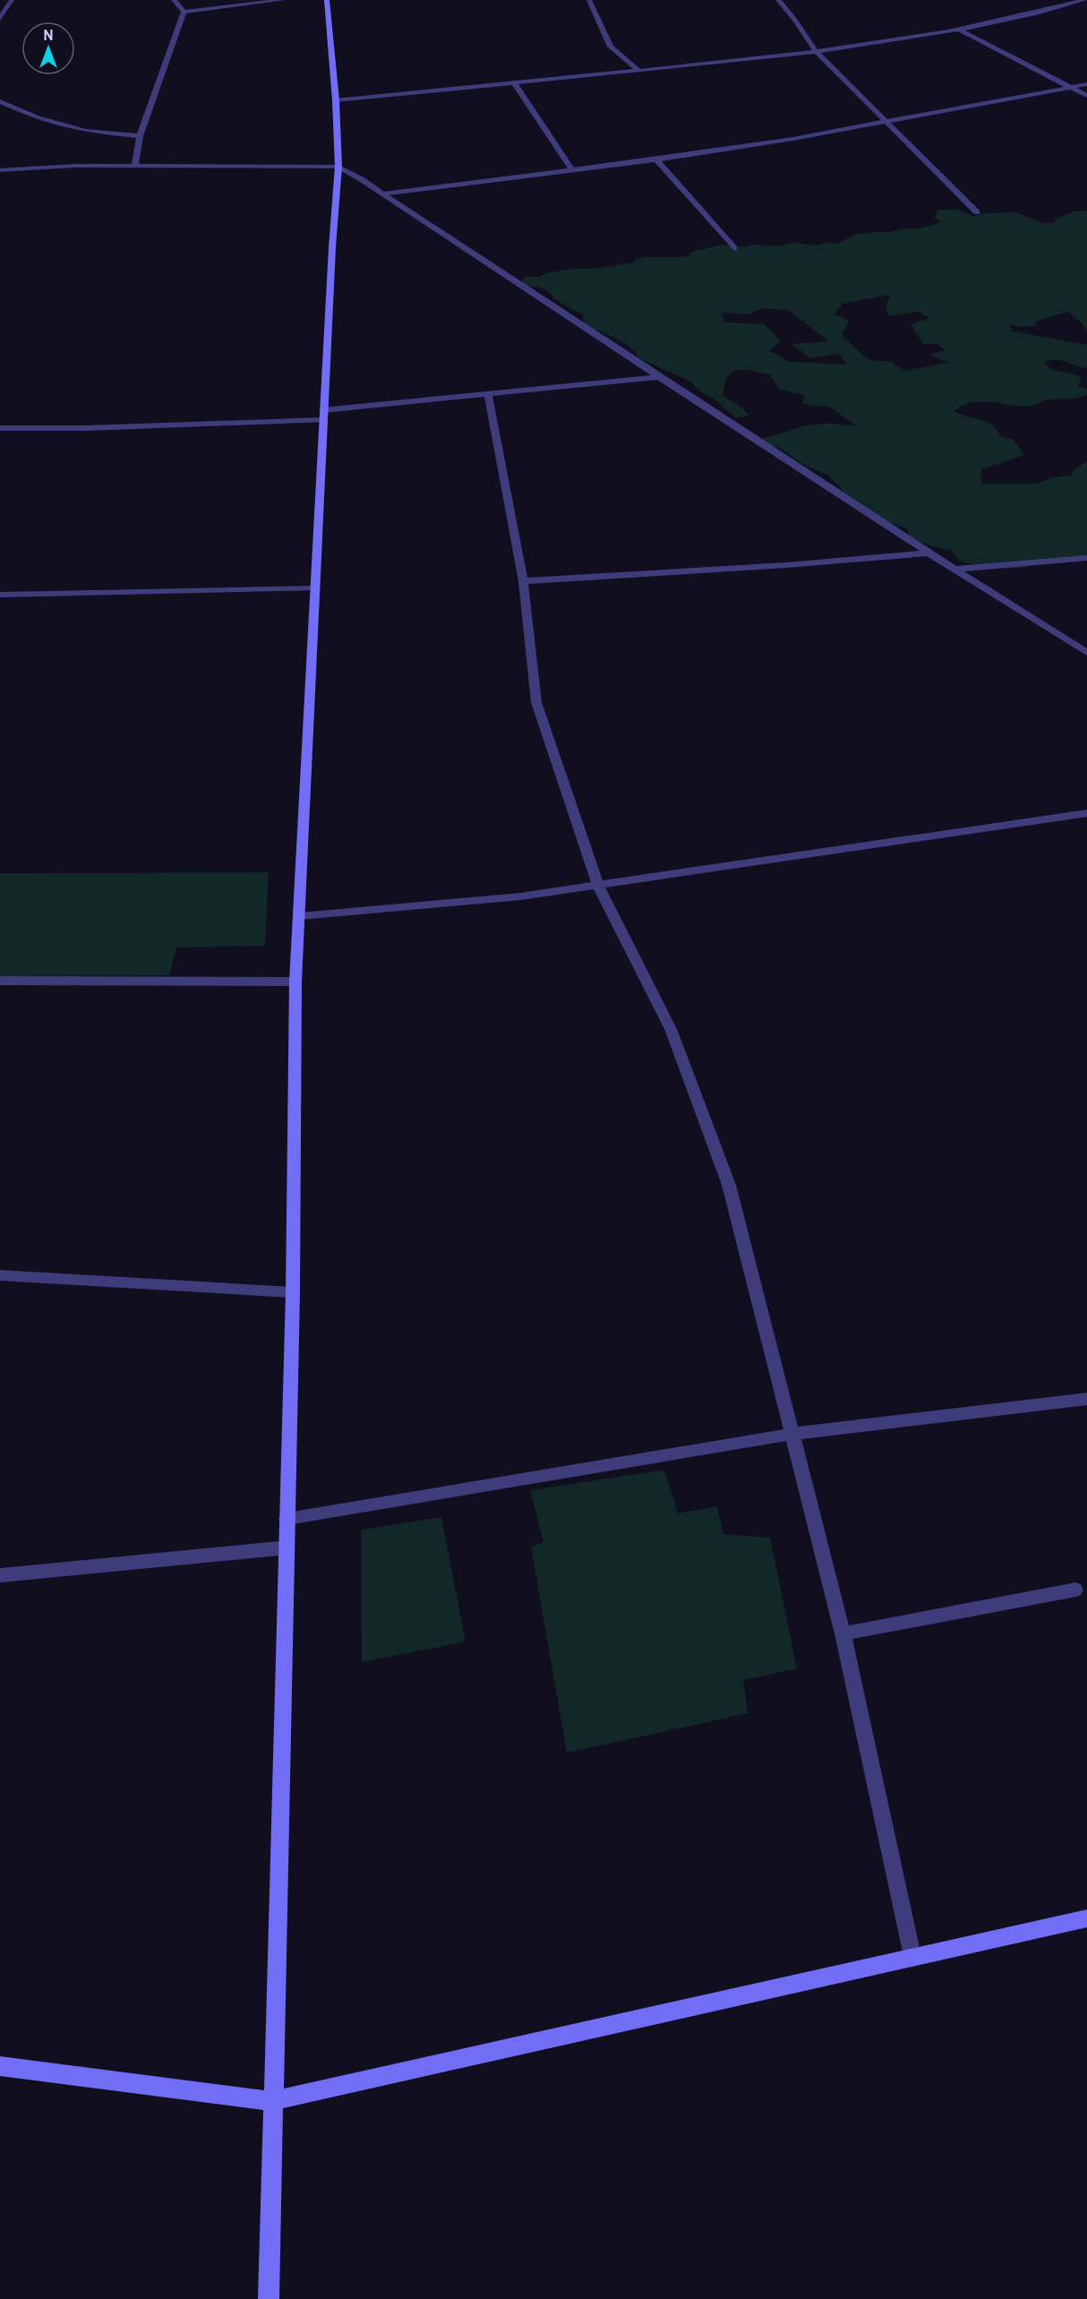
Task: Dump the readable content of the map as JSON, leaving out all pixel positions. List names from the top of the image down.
{
  "north": "top"
}
